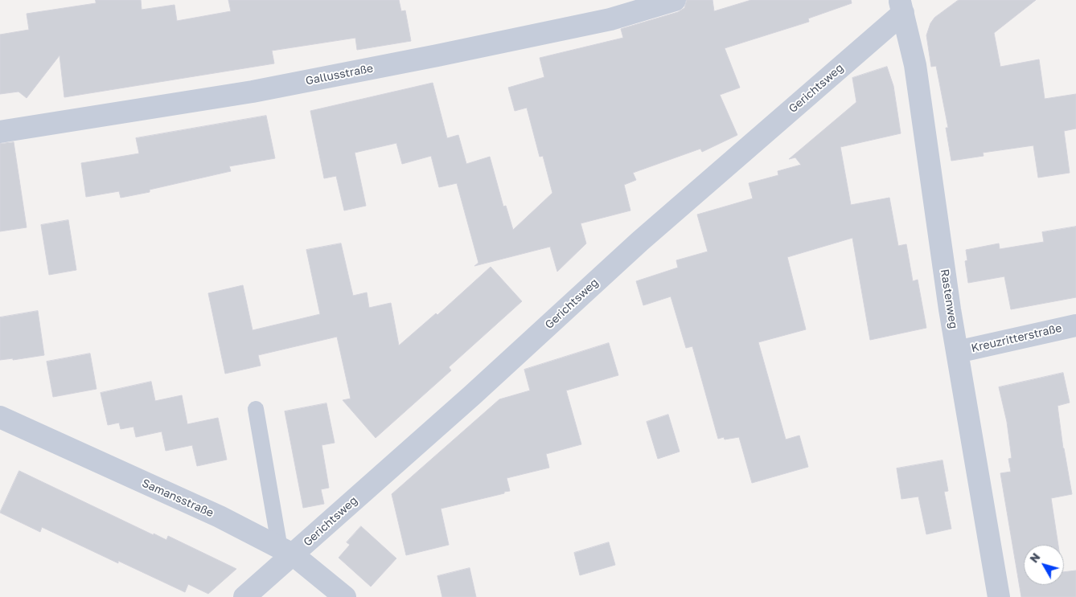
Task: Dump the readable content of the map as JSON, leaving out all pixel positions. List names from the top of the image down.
{
  "streets": {
    "street": [
      "Gallusstraße",
      "Gerichtsweg",
      "Rastenweg",
      "Kreuzritterstraße",
      "Samansstraße"
    ]
  },
  "crossings": [
    ["Gerichtsweg", "Rastenweg"],
    ["Gerichtsweg", "Samansstraße"],
    ["Rastenweg", "Kreuzritterstraße"]
  ],
  "north": "top left"
}
